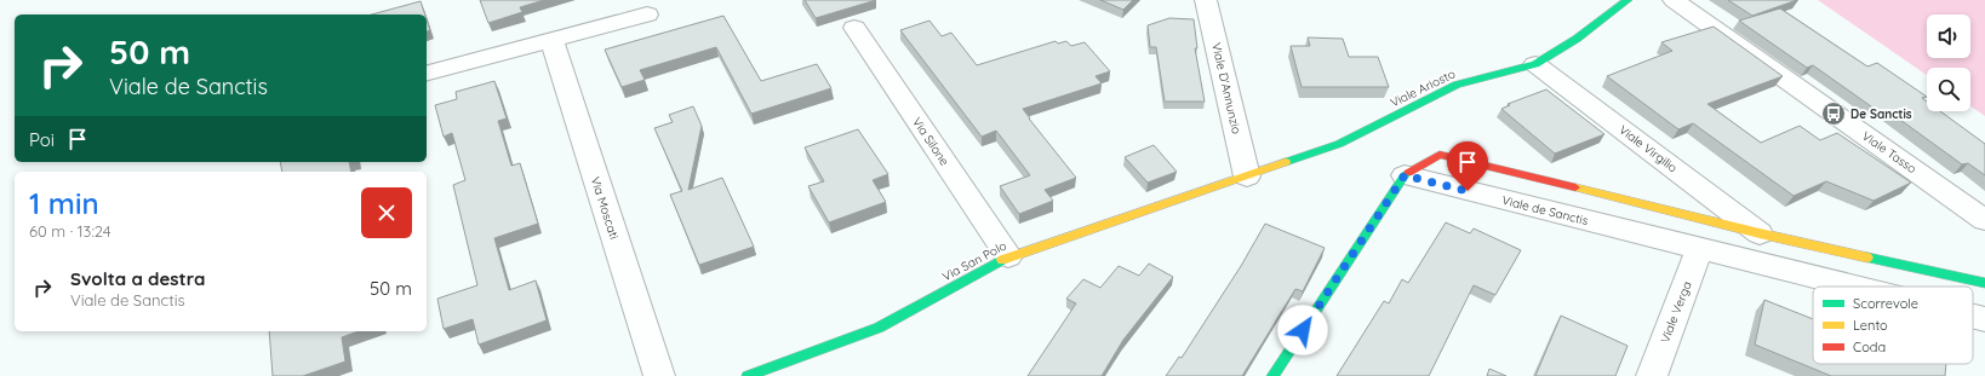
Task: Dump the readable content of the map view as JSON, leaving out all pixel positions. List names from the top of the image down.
{
  "streets": {
    "street": [
      "Viale D'Annunzio",
      "Viale Ariosto",
      "Via Silone",
      "Viale Virgilio",
      "Viale Tasso",
      "Via Moscati",
      "Viale de Sanctis",
      "Via San Polo",
      "Viale Verga"
    ]
  },
  "crossings": [
    ["Viale D'Annunzio", "Viale Ariosto"],
    ["Viale D'Annunzio", "Via San Polo"],
    ["Viale Ariosto", "Viale Virgilio"],
    ["Viale Ariosto", "Via San Polo"],
    ["Via Silone", "Via San Polo"],
    ["Viale de Sanctis", "Viale Verga"]
  ],
  "places": {
    "bus stop": ["De Sanctis"]
  },
  "legend": ["Scorrevole", "Lento", "Coda"],
  "page": {
    "turn": ["50 m", "Viale de Sanctis"],
    "then": "Poi",
    "heading": ["1 min", "60 m · 13:24"],
    "list": [
      {
        "name": "Svolta a destra",
        "note": "Viale de Sanctis",
        "value": "50 m"
      }
    ]
  }
}
